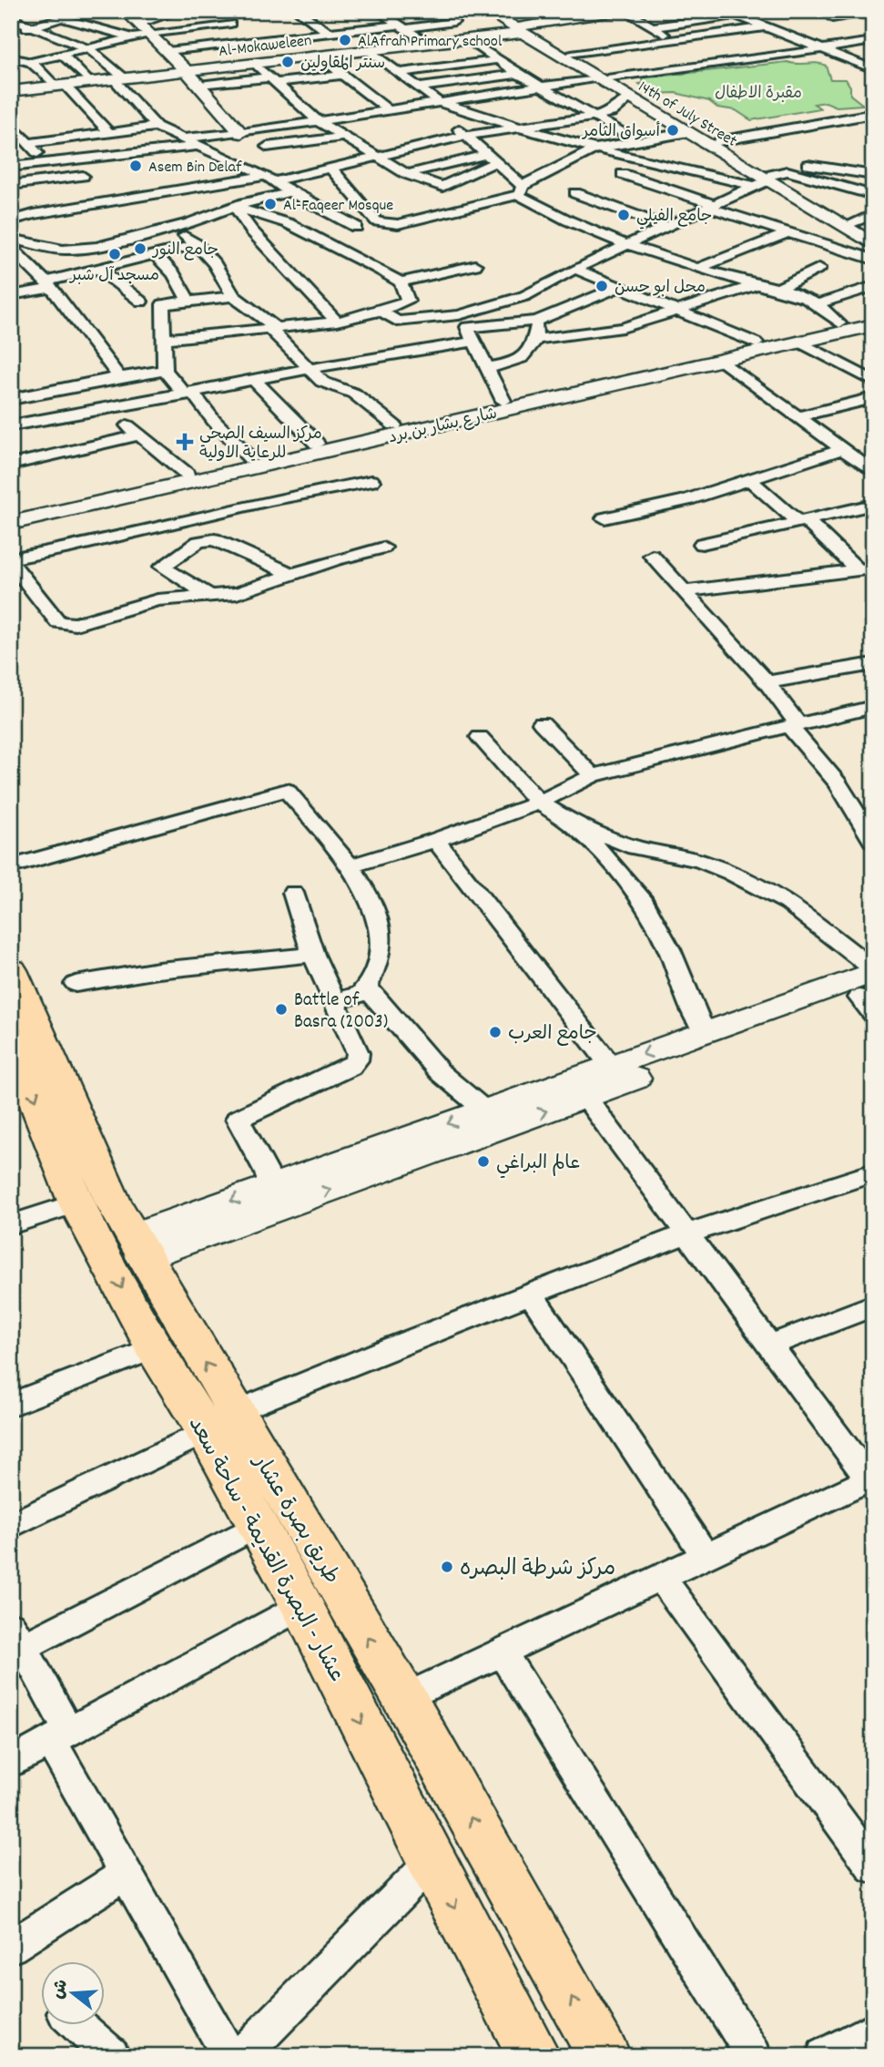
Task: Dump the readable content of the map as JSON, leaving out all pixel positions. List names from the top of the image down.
{
  "streets": {
    "main road": [
      "Al-Mokaweleen",
      "14th of July Street",
      "شارع بشار بن برد",
      "طريق بصرة عشار",
      "عشار - البصرة القديمة - ساحة سعد"
    ]
  },
  "crossings": [
    ["Al-Mokaweleen", "14th of July Street"],
    ["طريق بصرة عشار", "عشار - البصرة القديمة - ساحة سعد"]
  ],
  "one_way": ["طريق بصرة عشار", "عشار - البصرة القديمة - ساحة سعد"],
  "parks": ["مقبرة الاطفال"],
  "places": {
    "other": [
      "AlAfrah Primary school",
      "سنتر المقاولين",
      "أسواق الثامر",
      "Asem Bin Delaf",
      "Al-Faqeer Mosque",
      "جامع الفيلي",
      "جامع النور",
      "مسجد آل شبر",
      "محل ابو حسن",
      "Battle of Basra (2003)",
      "جامع العرب",
      "عالم البراغي",
      "مركز شرطة البصره"
    ],
    "health": ["مركز السيف الصحي للرعاية الاولية"]
  },
  "north": "left"
}
